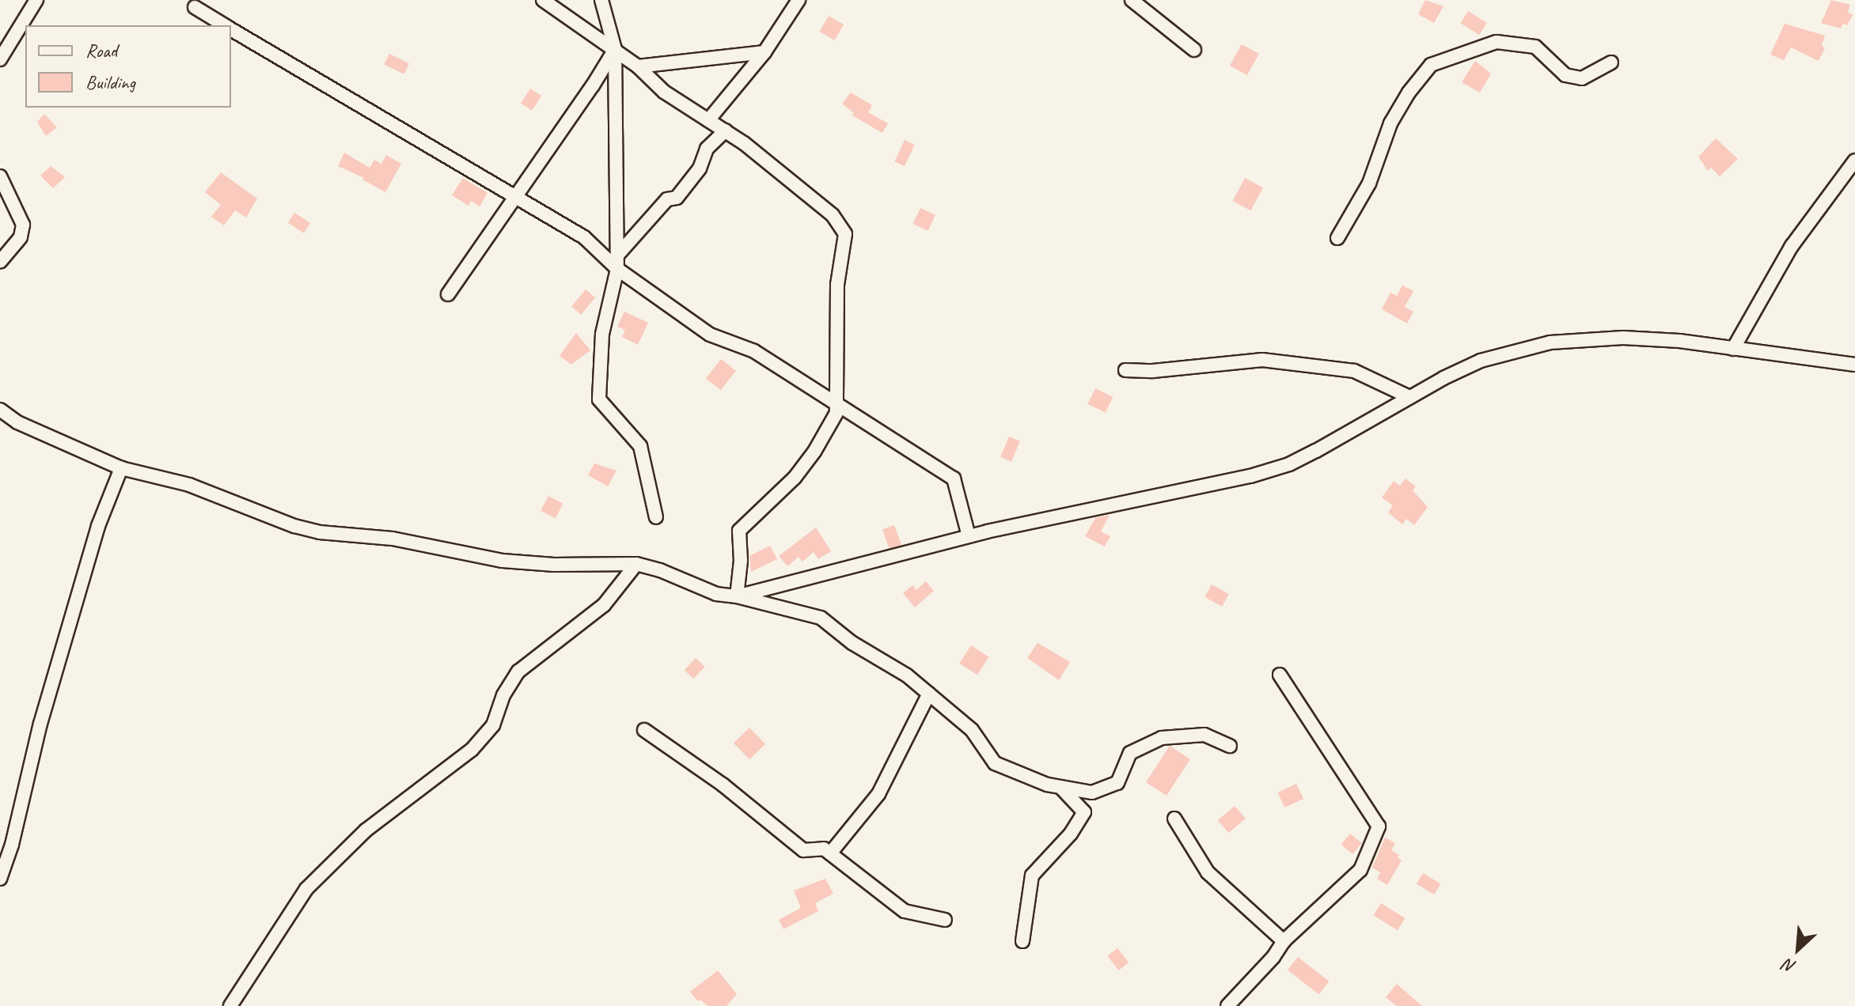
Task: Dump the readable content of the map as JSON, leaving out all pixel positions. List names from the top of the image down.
{
  "legend": ["Road", "Building"],
  "north": "bottom left"
}
